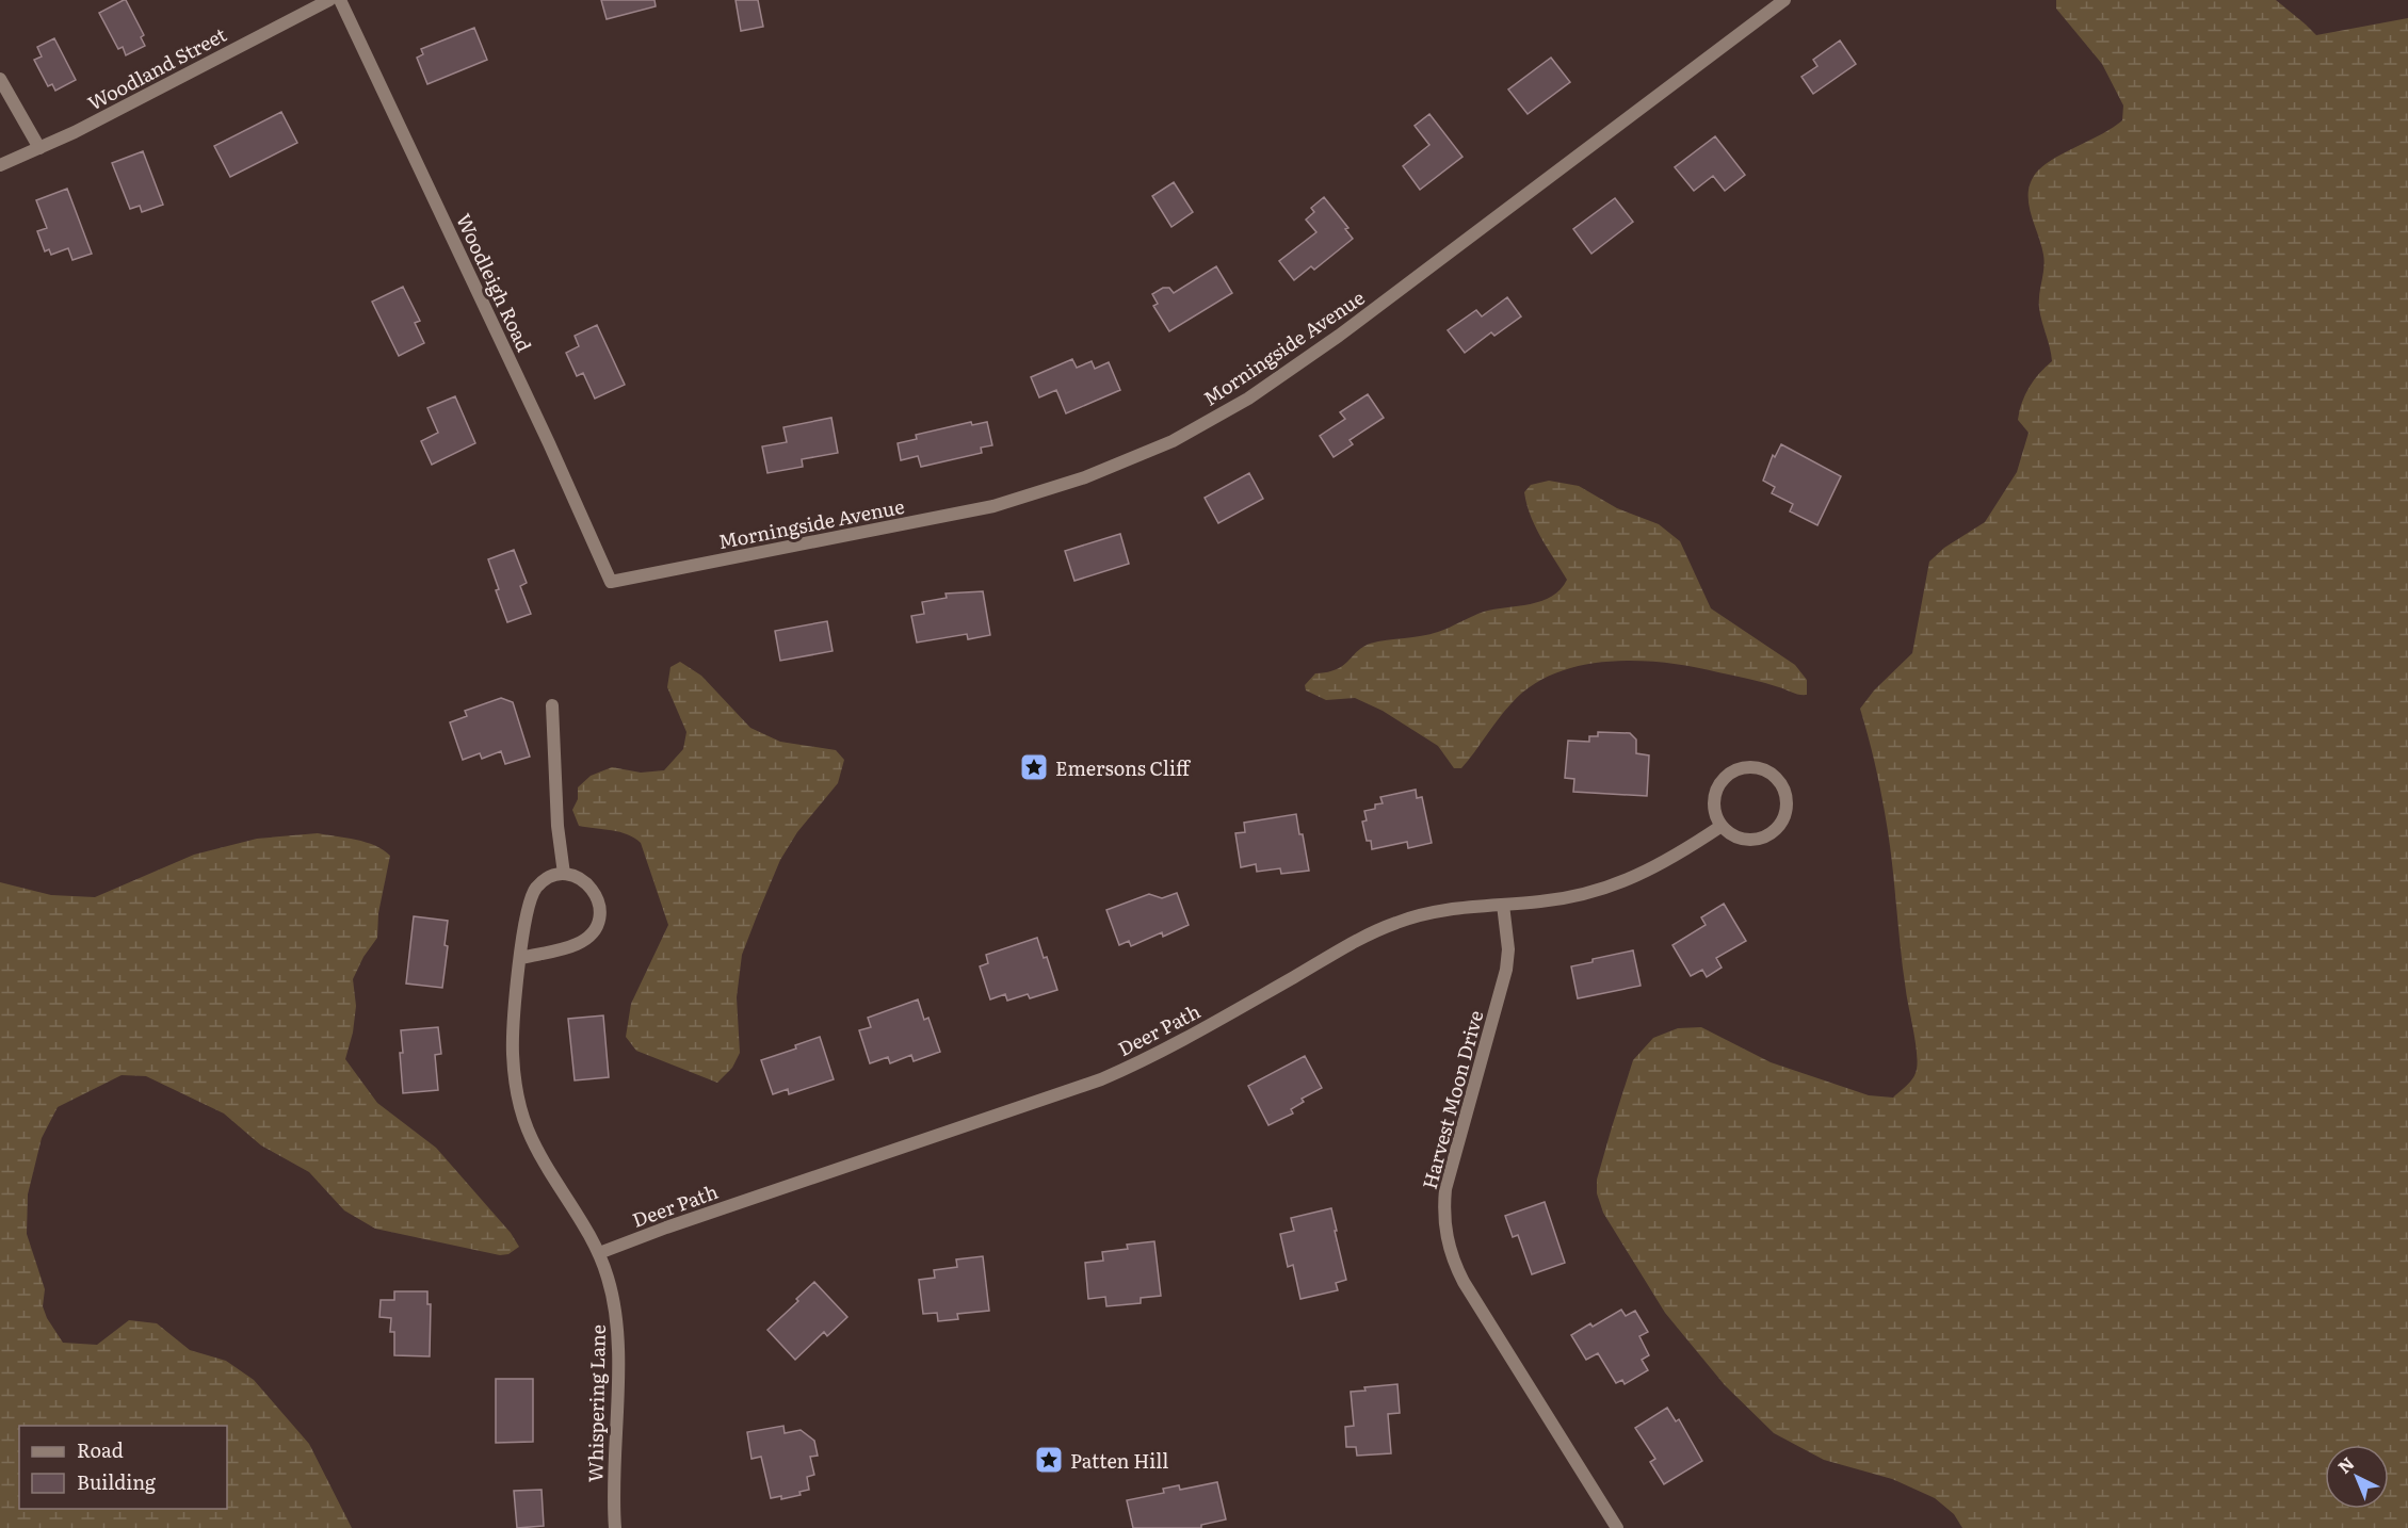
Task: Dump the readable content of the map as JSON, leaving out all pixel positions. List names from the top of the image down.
{
  "streets": {
    "street": [
      "Woodland Street",
      "Woodleigh Road",
      "Morningside Avenue",
      "Deer Path",
      "Harvest Moon Drive",
      "Whispering Lane"
    ]
  },
  "crossings": [
    ["Woodleigh Road", "Morningside Avenue"],
    ["Deer Path", "Harvest Moon Drive"],
    ["Deer Path", "Whispering Lane"]
  ],
  "places": {
    "place": ["Emersons Cliff", "Patten Hill"]
  },
  "legend": ["Road", "Building"],
  "north": "top left"
}
